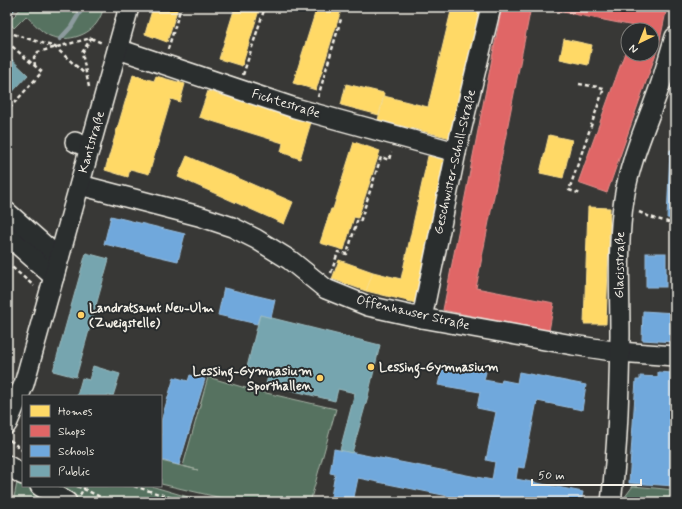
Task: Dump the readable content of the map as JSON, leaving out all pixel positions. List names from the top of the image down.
{
  "streets": {
    "street": [
      "Fichtestraße",
      "Kantstraße",
      "Geschwister-Scholl-Straße",
      "Glacisstraße",
      "Offenhauser Straße"
    ]
  },
  "crossings": [
    ["Fichtestraße", "Kantstraße"],
    ["Fichtestraße", "Geschwister-Scholl-Straße"],
    ["Kantstraße", "Offenhauser Straße"],
    ["Geschwister-Scholl-Straße", "Offenhauser Straße"],
    ["Glacisstraße", "Offenhauser Straße"]
  ],
  "places": ["Landratsamt Neu-Ulm (Zweigstelle)", "Lessing-Gymnasium", "Lessing-Gymnasium Sporthallen"],
  "legend": [
    "Homes",
    "Shops",
    "Schools",
    "Public"
  ],
  "scale_bar": "50 m",
  "north": "bottom left"
}
